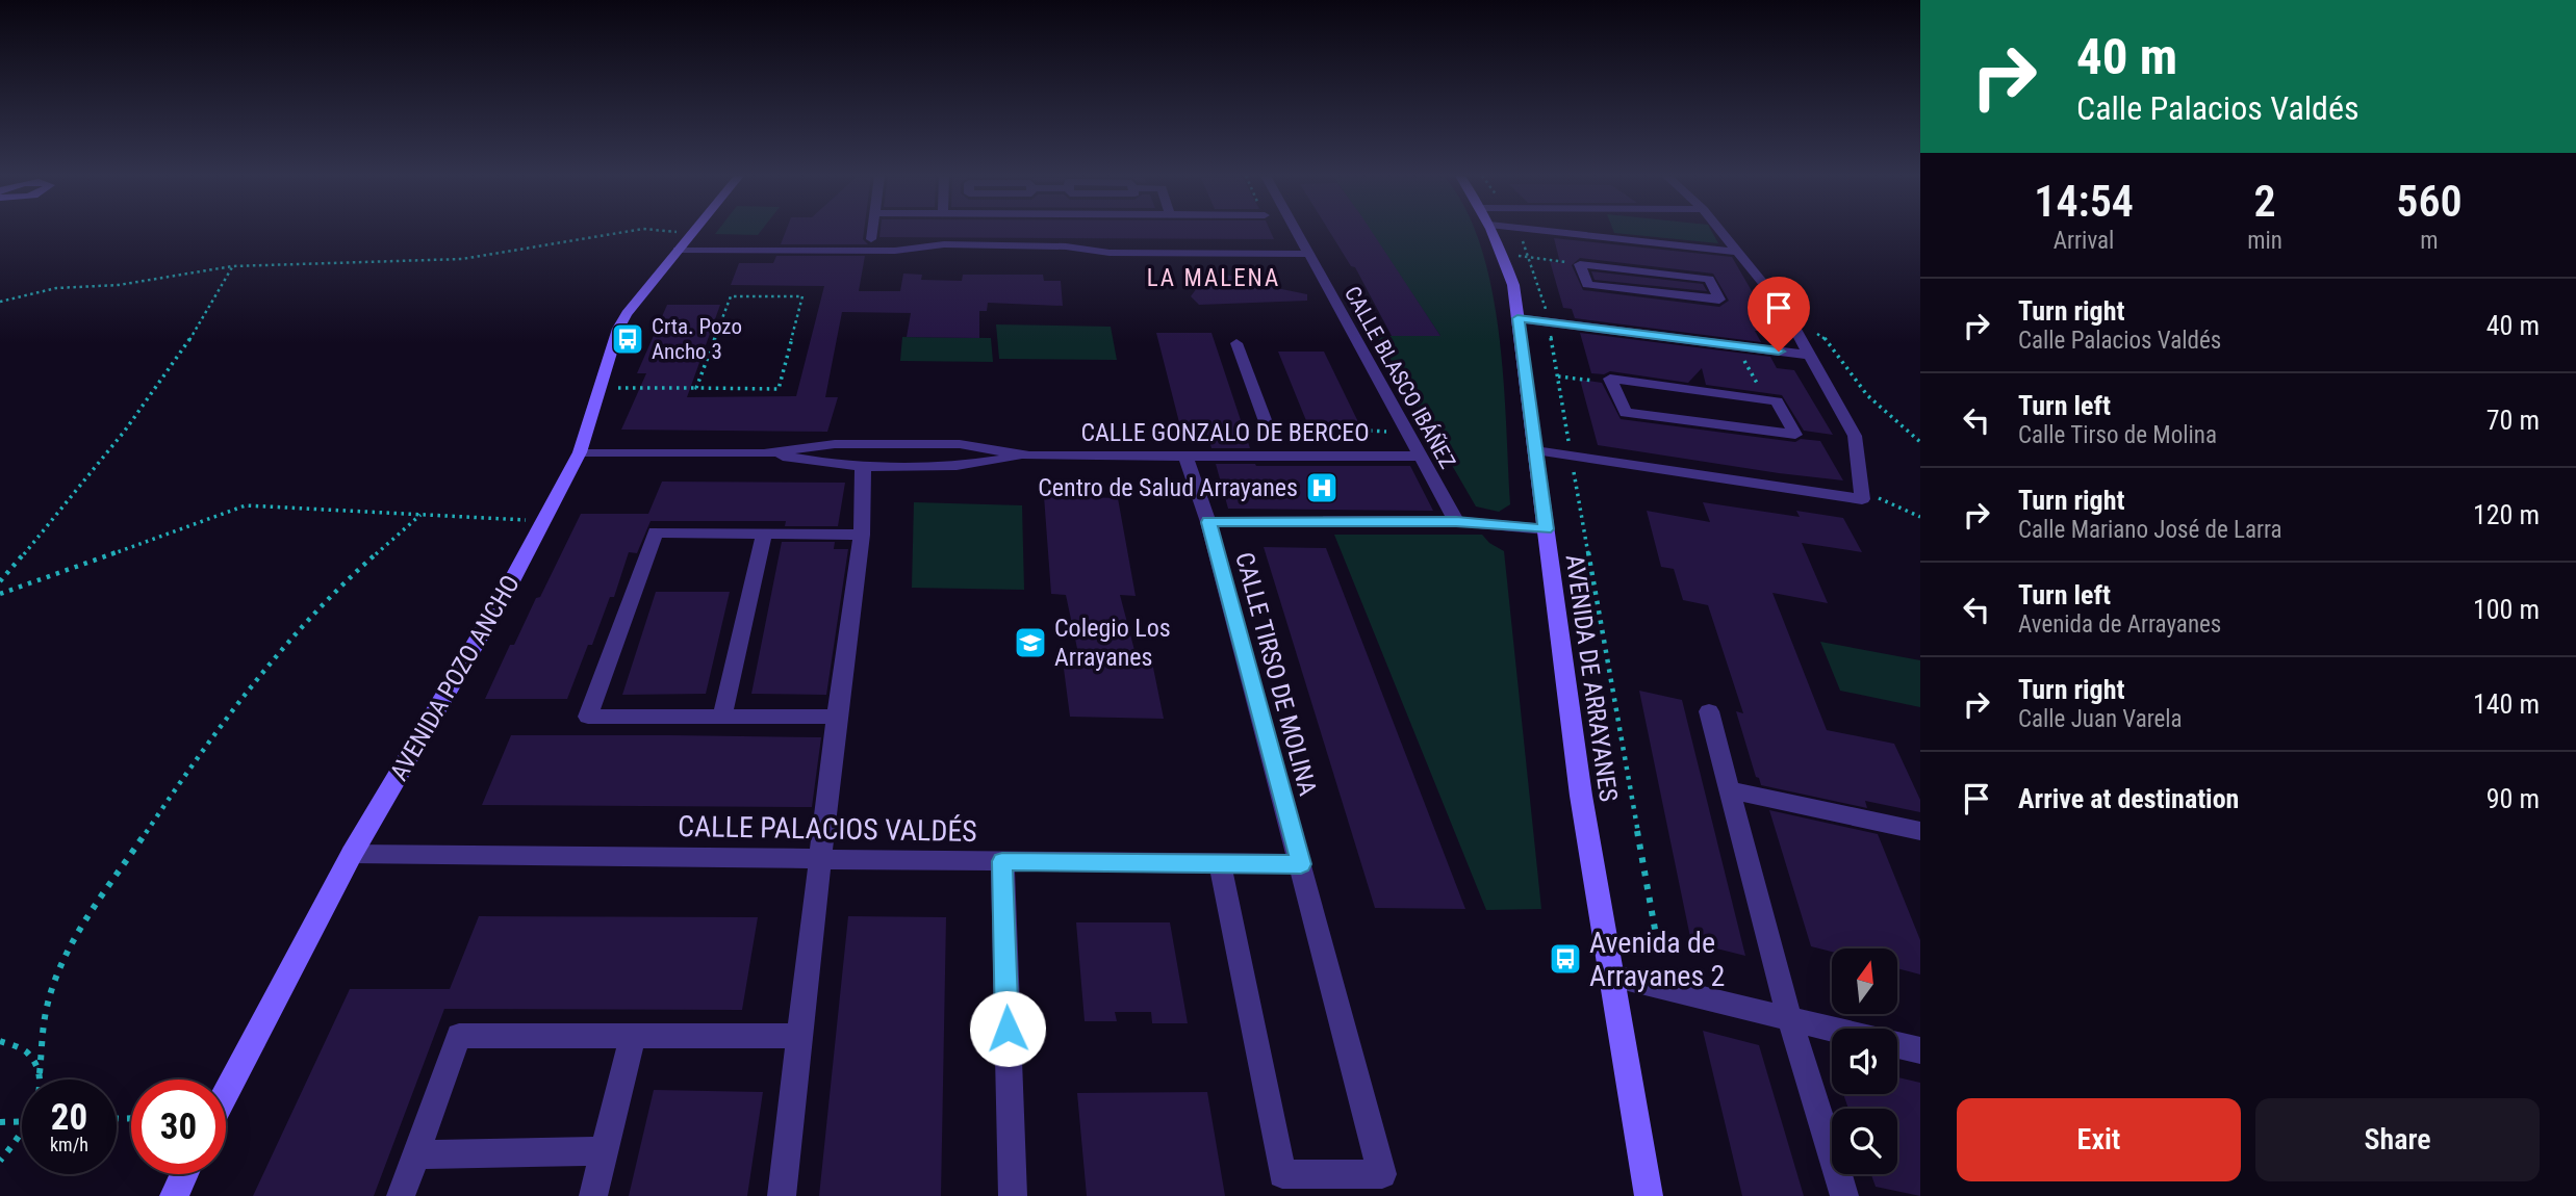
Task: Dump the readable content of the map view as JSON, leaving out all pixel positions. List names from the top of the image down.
{
  "streets": {
    "street": [
      "CALLE BLASCO IBÁÑEZ",
      "CALLE GONZALO DE BERCEO",
      "CALLE TIRSO DE MOLINA",
      "AVENIDA POZO ANCHO",
      "AVENIDA DE ARRAYANES",
      "CALLE PALACIOS VALDÉS"
    ]
  },
  "crossings": [
    ["CALLE BLASCO IBÁÑEZ", "CALLE GONZALO DE BERCEO"],
    ["CALLE GONZALO DE BERCEO", "CALLE TIRSO DE MOLINA"],
    ["CALLE GONZALO DE BERCEO", "AVENIDA POZO ANCHO"],
    ["CALLE TIRSO DE MOLINA", "CALLE PALACIOS VALDÉS"],
    ["AVENIDA POZO ANCHO", "CALLE PALACIOS VALDÉS"]
  ],
  "districts": ["LA MALENA"],
  "places": {
    "bus stop": ["Crta. Pozo Ancho 3", "Avenida de Arrayanes 2"],
    "hospital": ["Centro de Salud Arrayanes"],
    "school or university": ["Colegio Los Arrayanes"]
  },
  "north": "top",
  "page": {
    "turn": ["40 m", "Calle Palacios Valdés"],
    "eta": [
      "14:54",
      "Arrival",
      "2",
      "min",
      "560",
      "m"
    ],
    "list": [
      {
        "name": "Turn right",
        "note": "Calle Palacios Valdés",
        "value": "40 m"
      },
      {
        "name": "Turn left",
        "note": "Calle Tirso de Molina",
        "value": "70 m"
      },
      {
        "name": "Turn right",
        "note": "Calle Mariano José de Larra",
        "value": "120 m"
      },
      {
        "name": "Turn left",
        "note": "Avenida de Arrayanes",
        "value": "100 m"
      },
      {
        "name": "Turn right",
        "note": "Calle Juan Varela",
        "value": "140 m"
      },
      {
        "name": "Arrive at destination",
        "value": "90 m"
      }
    ],
    "speed": "20 km/h",
    "limit": "30",
    "buttons": ["Exit", "Share"]
  }
}
